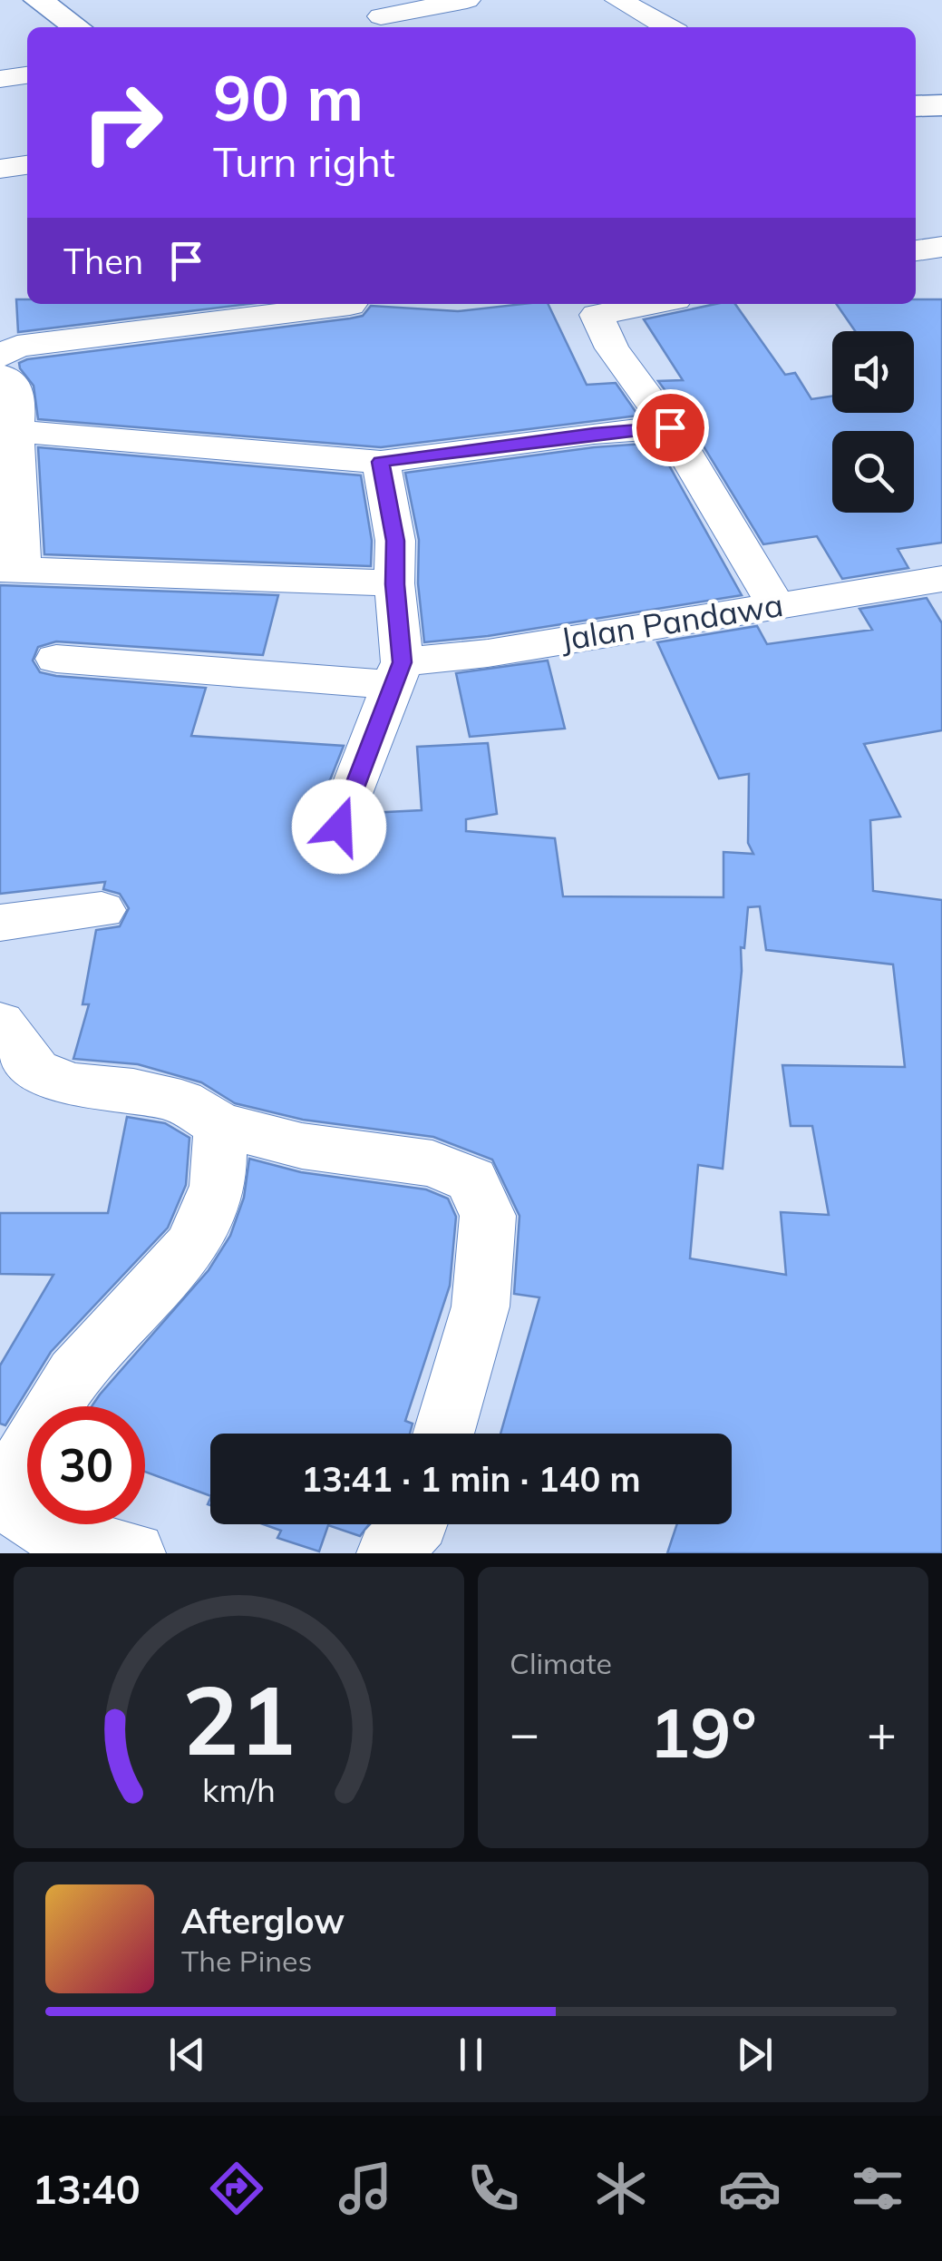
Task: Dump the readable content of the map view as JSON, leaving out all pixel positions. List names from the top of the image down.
{
  "streets": {
    "street": ["Jalan Pandawa"]
  },
  "page": {
    "turn": ["90 m", "Turn right"],
    "then": "Then",
    "limit": "30",
    "trip": "13:41 · 1 min · 140 m",
    "tile": "Climate",
    "heat": ["−", "19°", "+"],
    "song": ["Afterglow", "The Pines"],
    "tabs": "13:40",
    "gauge": ["21", "km/h"]
  }
}
